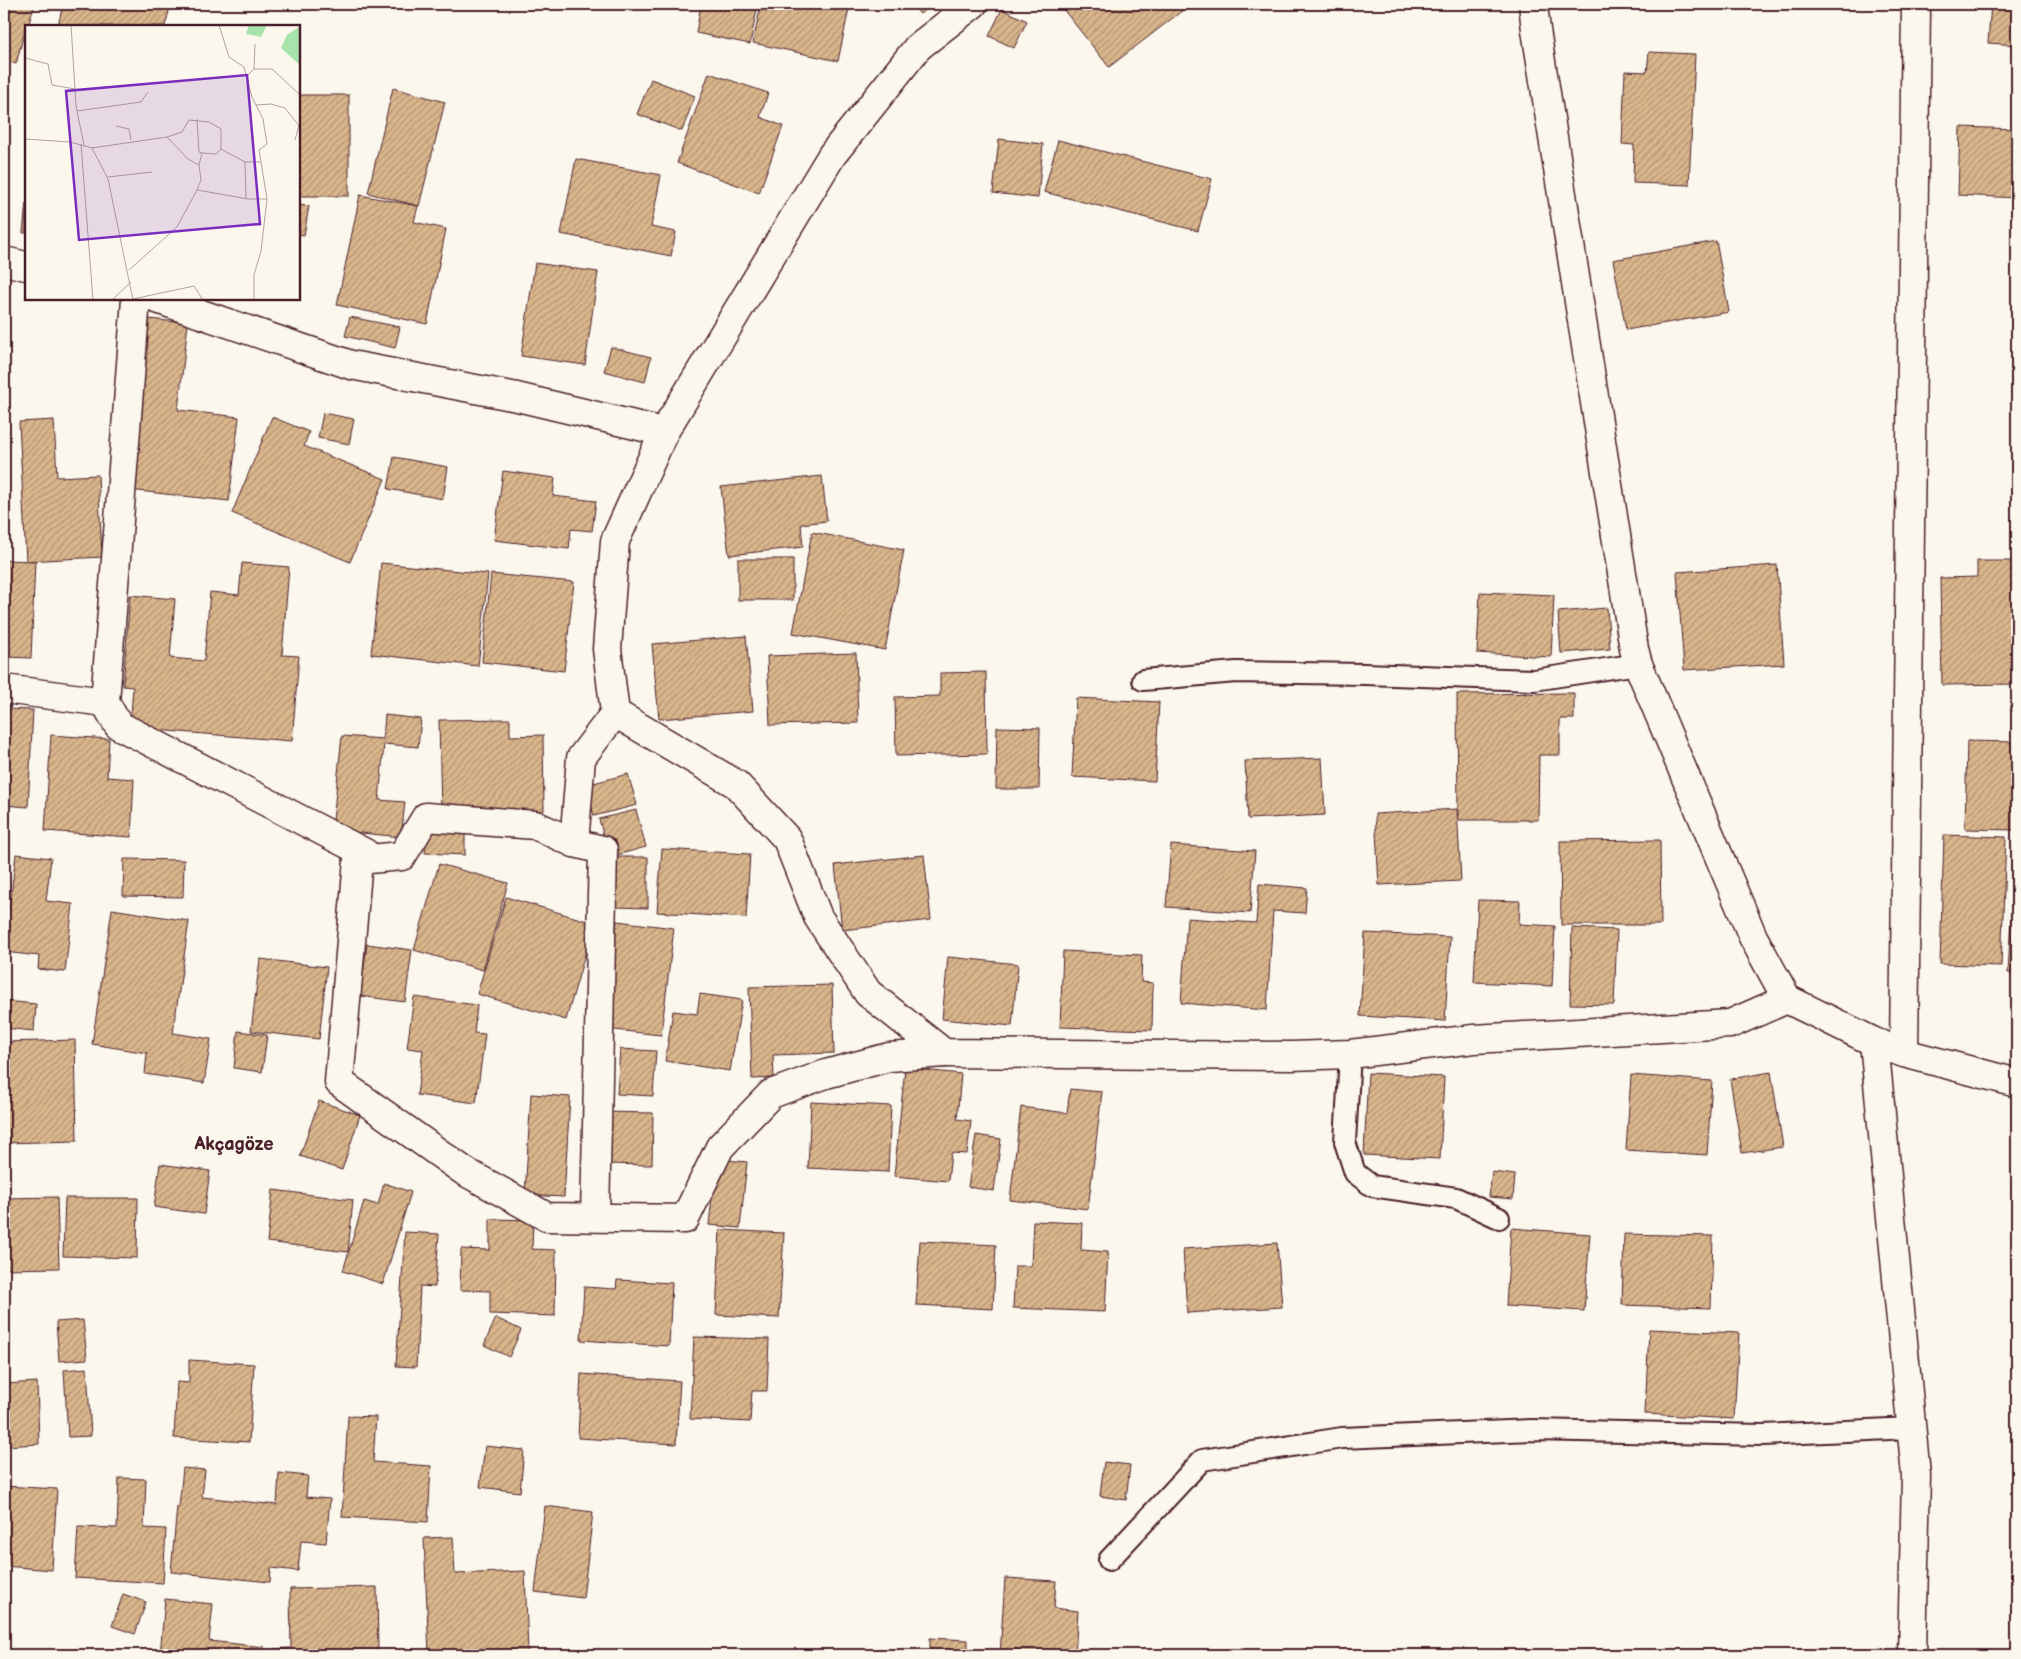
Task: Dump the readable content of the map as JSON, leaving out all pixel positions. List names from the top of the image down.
{
  "districts": ["Akçagöze"]
}
